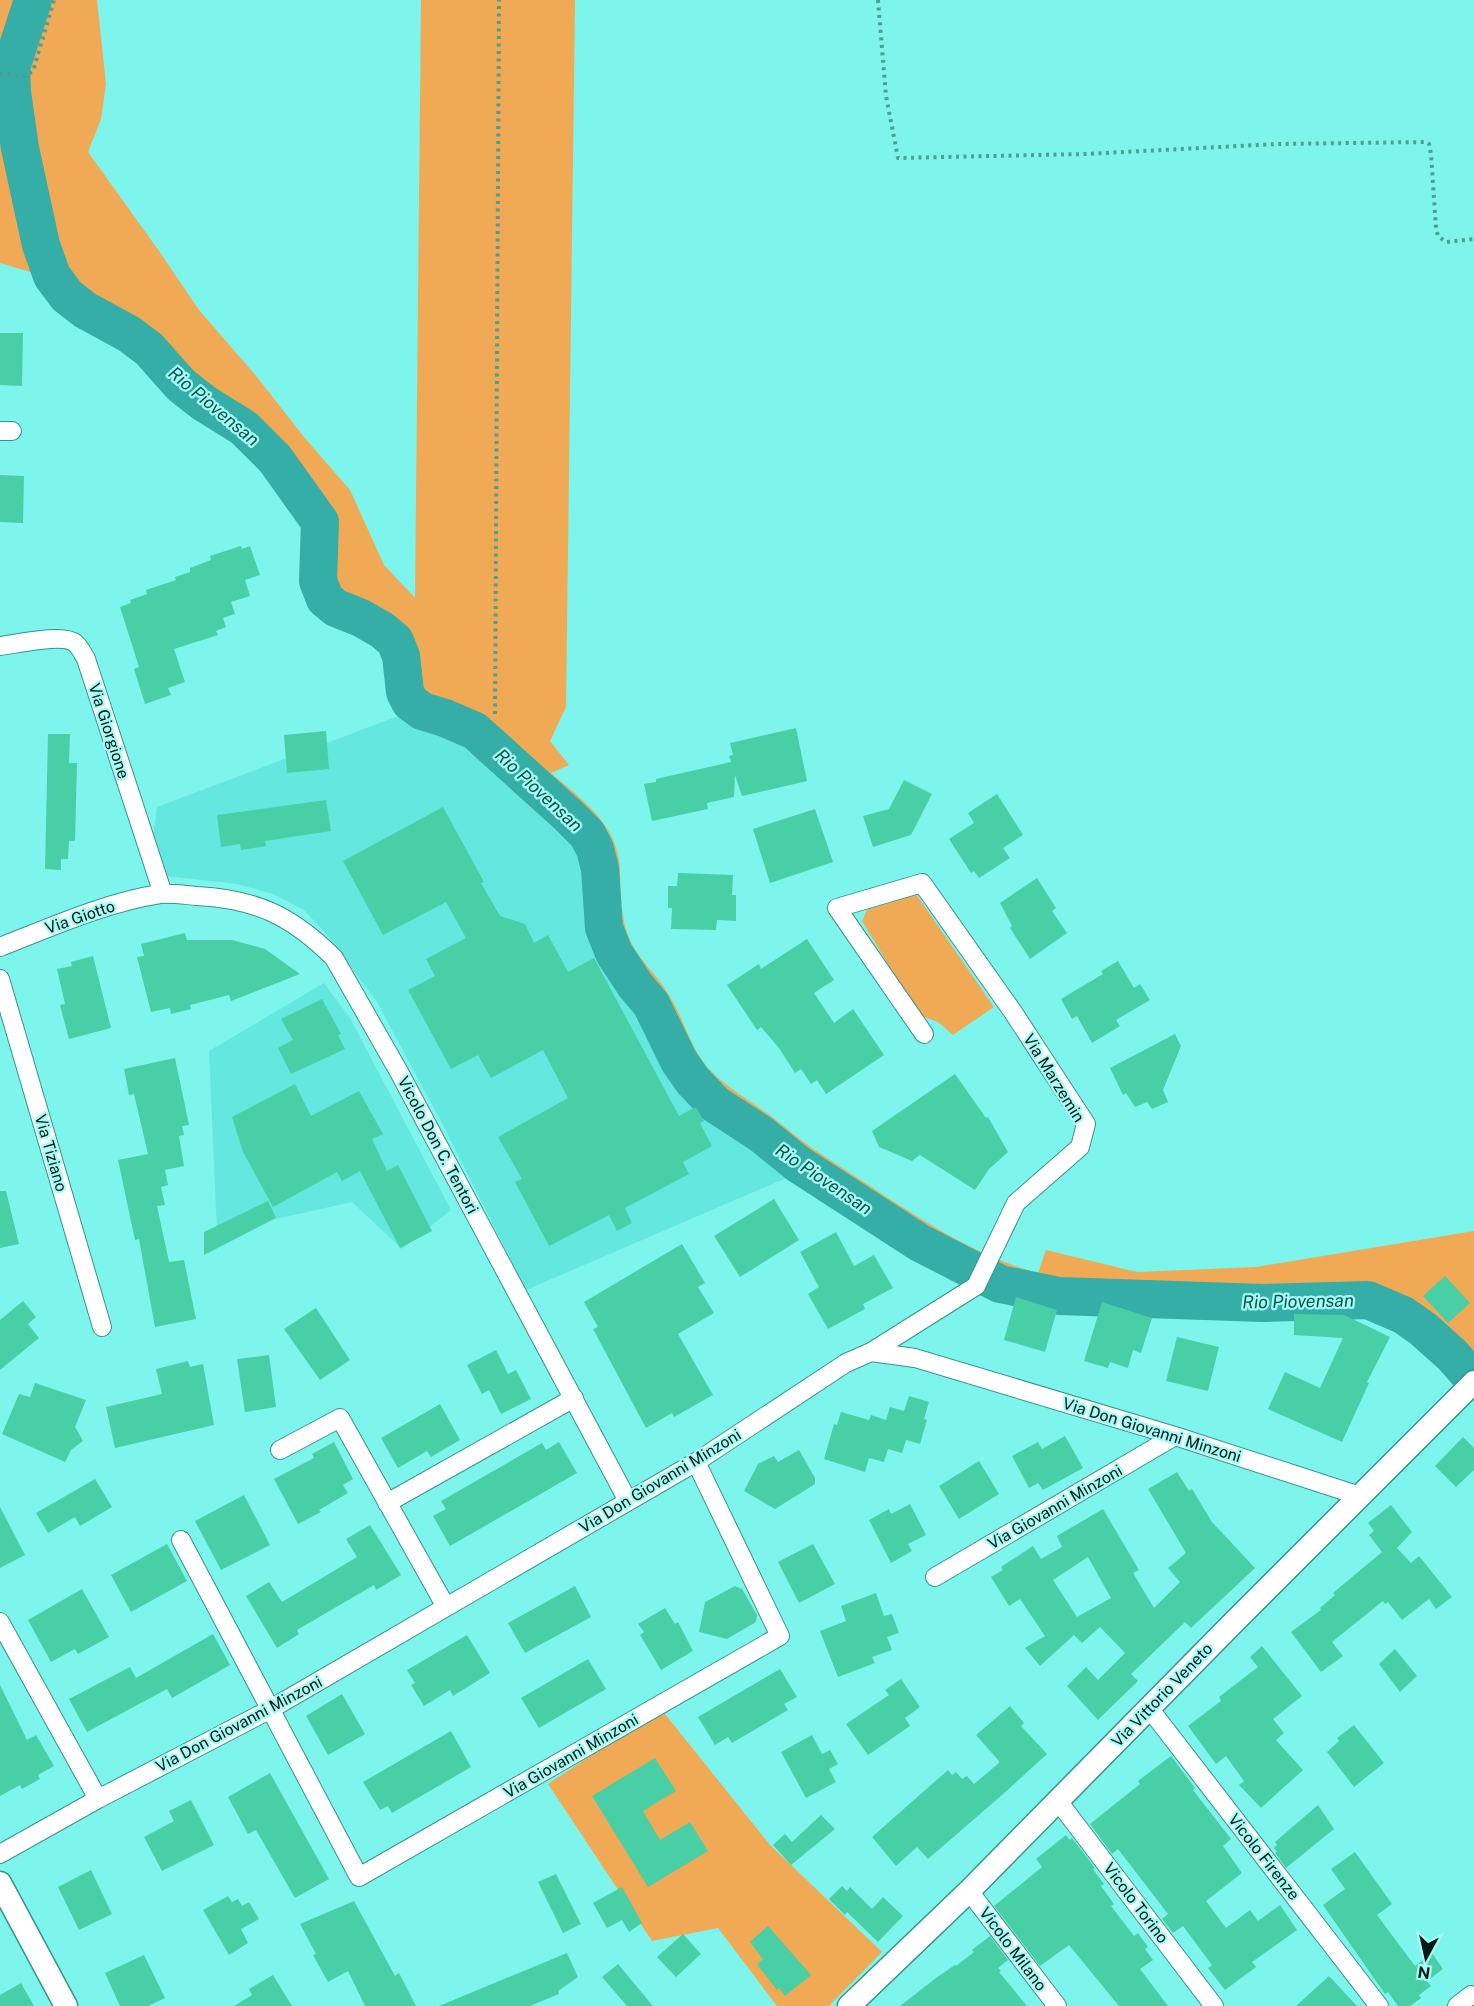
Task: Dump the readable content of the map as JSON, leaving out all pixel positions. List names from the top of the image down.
{
  "streets": {
    "street": [
      "Via Giorgione",
      "Via Giotto",
      "Via Marzemin",
      "Vicolo Don C. Tentori",
      "Via Tiziano",
      "Via Don Giovanni Minzoni",
      "Via Giovanni Minzoni",
      "Via Vittorio Veneto",
      "Vicolo Firenze",
      "Vicolo Torino",
      "Vicolo Milano"
    ]
  },
  "crossings": [
    ["Via Giorgione", "Via Giotto"],
    ["Via Giorgione", "Vicolo Don C. Tentori"],
    ["Via Giotto", "Vicolo Don C. Tentori"],
    ["Via Marzemin", "Via Don Giovanni Minzoni"],
    ["Vicolo Don C. Tentori", "Via Don Giovanni Minzoni"],
    ["Via Don Giovanni Minzoni", "Via Giovanni Minzoni"],
    ["Via Don Giovanni Minzoni", "Via Vittorio Veneto"],
    ["Via Vittorio Veneto", "Vicolo Firenze"],
    ["Via Vittorio Veneto", "Vicolo Torino"],
    ["Via Vittorio Veneto", "Vicolo Milano"]
  ],
  "water": ["Rio Piovensan"],
  "north": "bottom"
}
